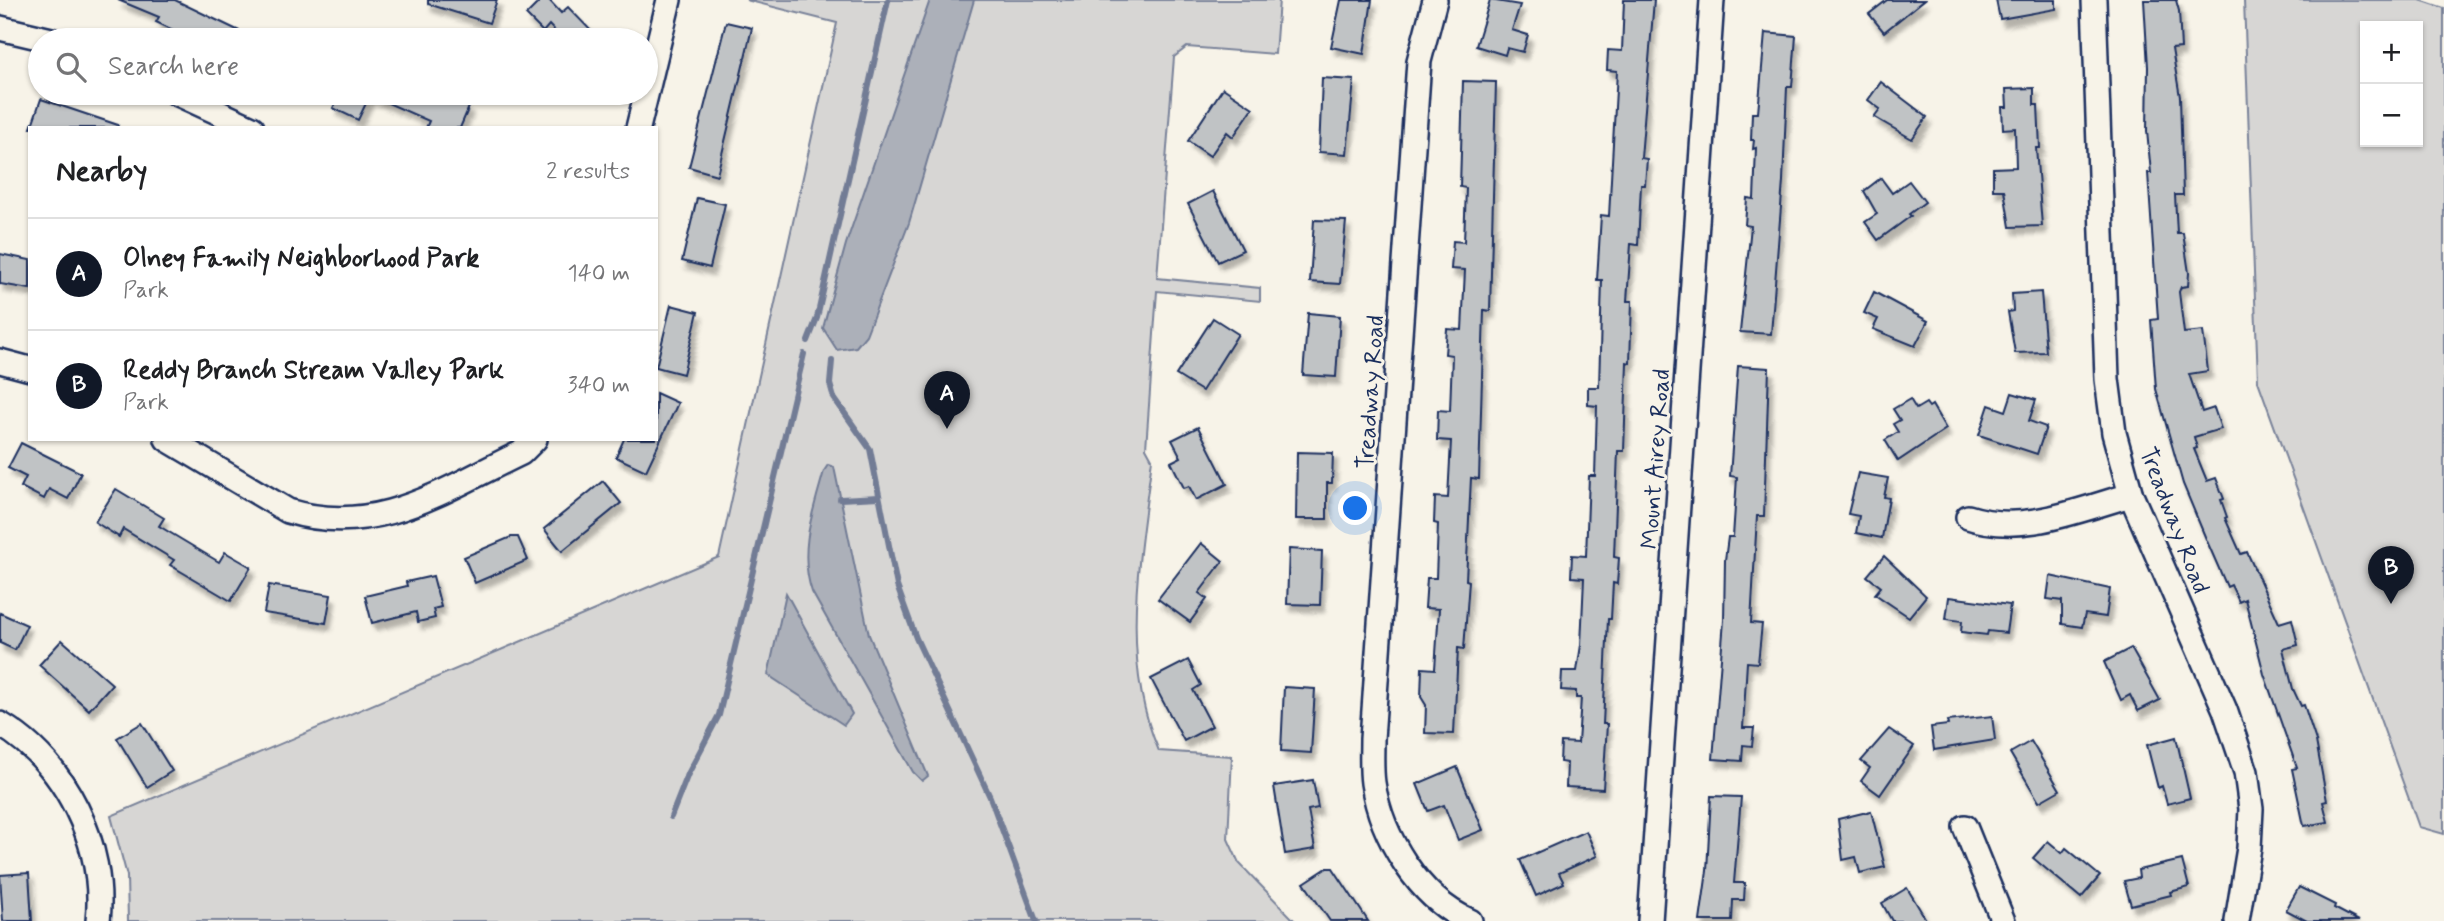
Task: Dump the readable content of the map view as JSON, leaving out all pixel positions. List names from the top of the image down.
{
  "streets": {
    "street": ["Treadway Road", "Mount Airey Road"]
  },
  "page": {
    "map_buttons": ["+", "−"],
    "search": "Search here",
    "heading": ["Nearby", "2 results"],
    "list": [
      {
        "mark": "A",
        "name": "Olney Family Neighborhood Park",
        "note": "Park",
        "value": "140 m"
      },
      {
        "mark": "B",
        "name": "Reddy Branch Stream Valley Park",
        "note": "Park",
        "value": "340 m"
      }
    ],
    "pins": ["A", "B"]
  }
}
